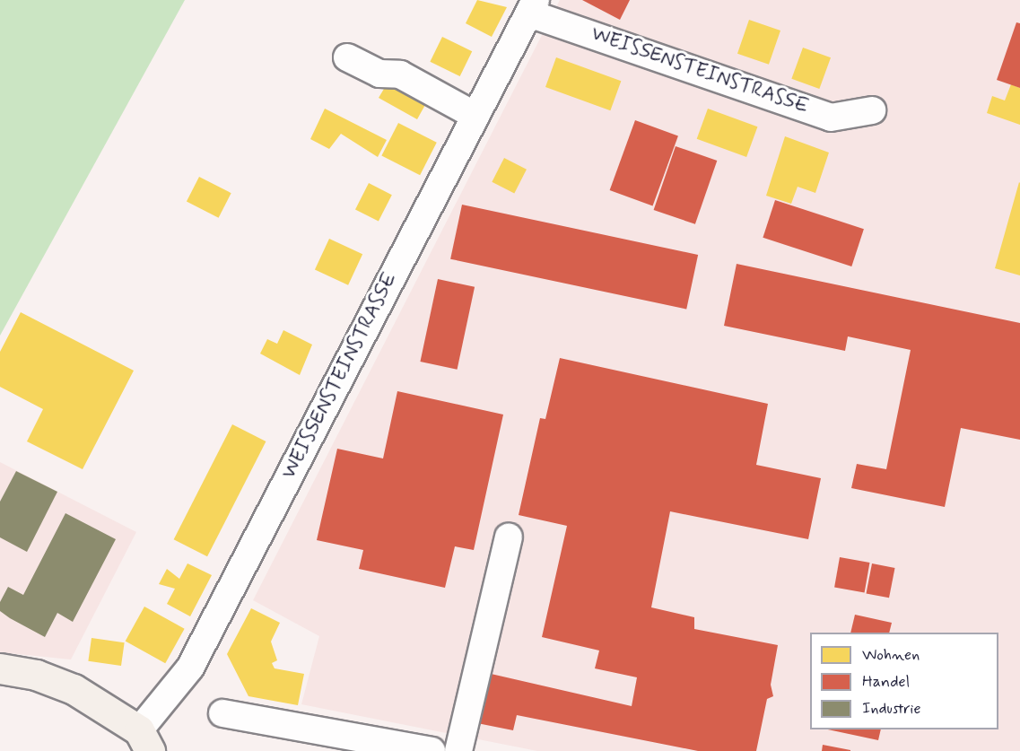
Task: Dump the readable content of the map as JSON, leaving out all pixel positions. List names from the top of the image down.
{
  "streets": {
    "street": ["WEISSENSTEINSTRASSE"]
  },
  "legend": ["Wohnen", "Handel", "Industrie"]
}
